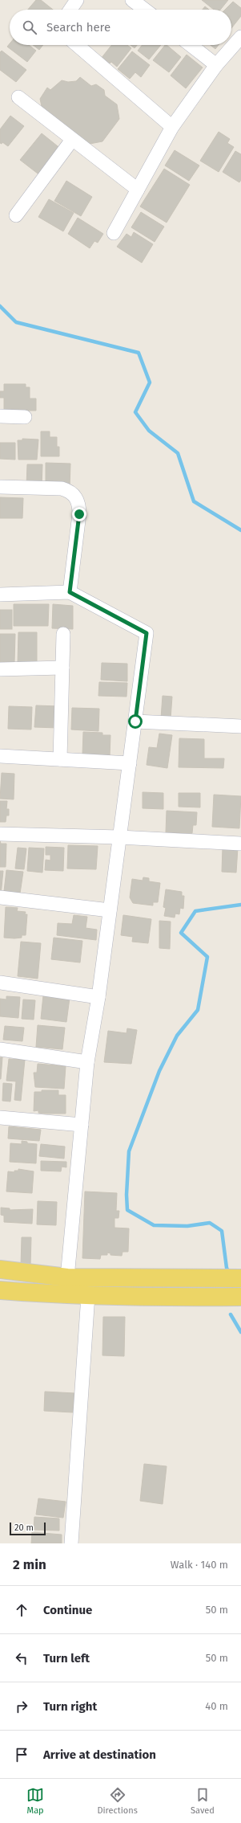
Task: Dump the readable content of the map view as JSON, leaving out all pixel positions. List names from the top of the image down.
{
  "scale_bar": "20 m",
  "page": {
    "search": "Search here",
    "scale": "20 m",
    "heading": ["2 min", "Walk · 140 m"],
    "list": [
      ["Continue", "50 m"],
      ["Turn left", "50 m"],
      ["Turn right", "40 m"],
      "Arrive at destination"
    ],
    "nav": ["Map", "Directions", "Saved"]
  }
}
